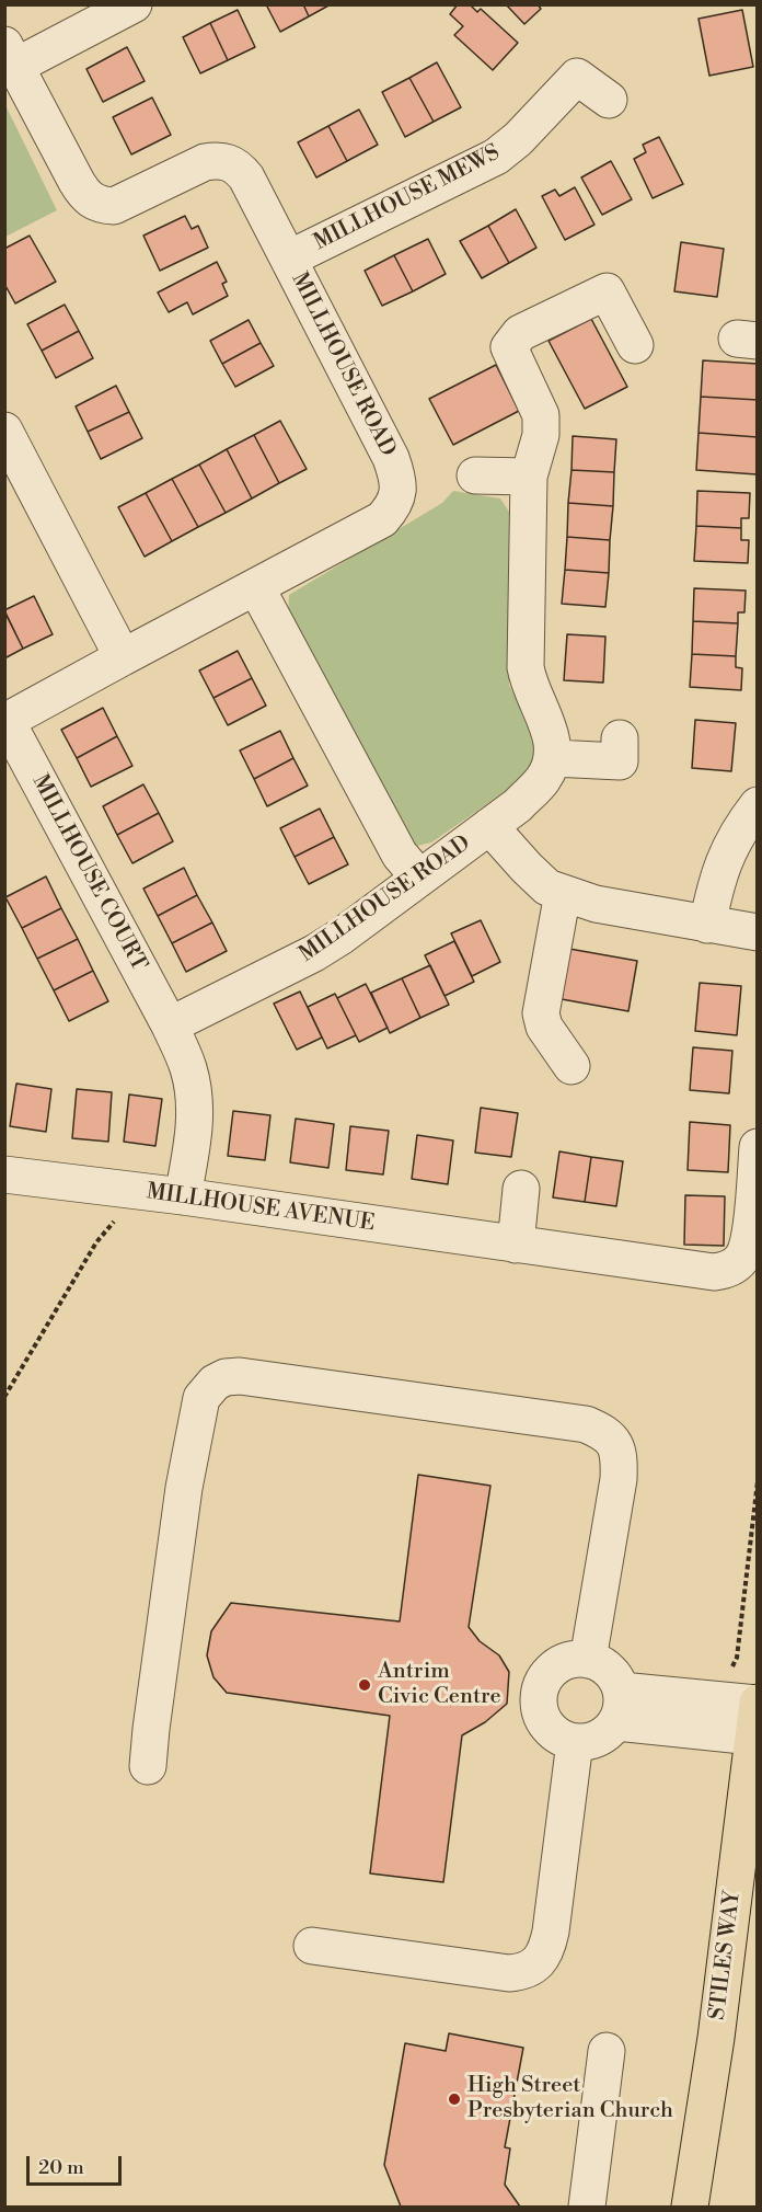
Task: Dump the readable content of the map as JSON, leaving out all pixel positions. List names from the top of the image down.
{
  "streets": {
    "main road": ["STILES WAY"],
    "street": [
      "MILLHOUSE MEWS",
      "MILLHOUSE ROAD",
      "MILLHOUSE COURT",
      "MILLHOUSE AVENUE"
    ]
  },
  "crossings": [
    ["MILLHOUSE MEWS", "MILLHOUSE ROAD"],
    ["MILLHOUSE ROAD", "MILLHOUSE COURT"]
  ],
  "places": ["Antrim Civic Centre", "High Street Presbyterian Church"],
  "scale_bar": "20 m"
}
